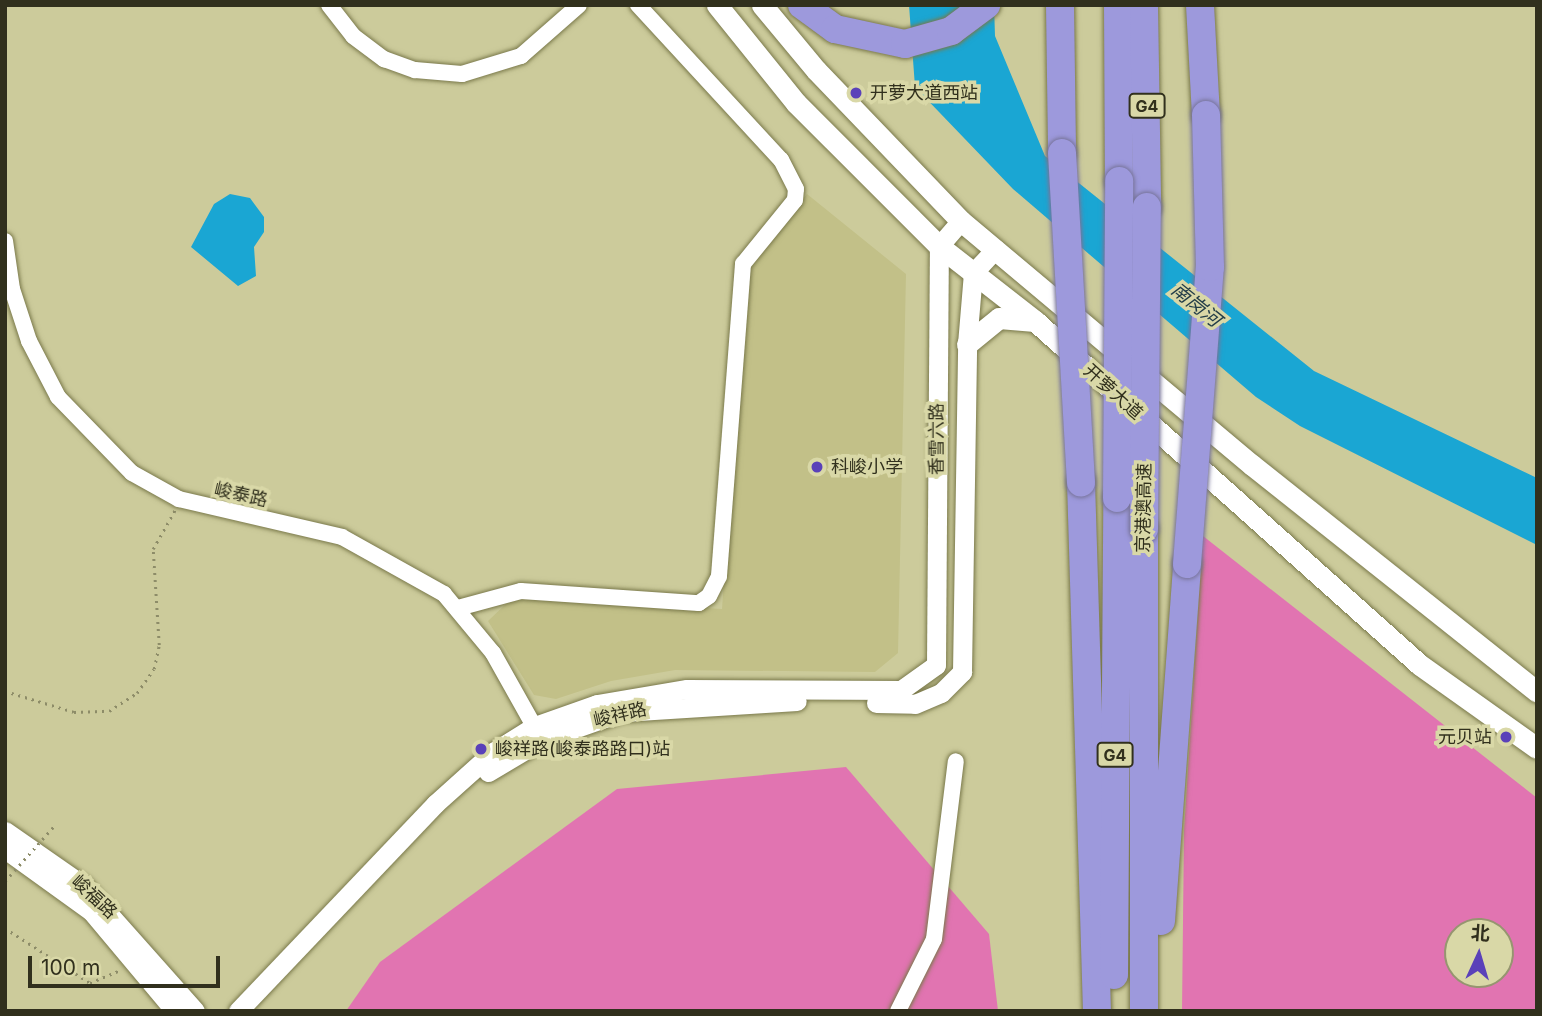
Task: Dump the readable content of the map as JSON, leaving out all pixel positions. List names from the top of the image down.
{
  "streets": {
    "highway": ["G4", "京港澳高速"],
    "main road": ["开萝大道"],
    "street": [
      "香雪六路",
      "峻泰路",
      "峻祥路",
      "峻福路"
    ]
  },
  "crossings": [
    ["开萝大道", "香雪六路"],
    ["香雪六路", "峻祥路"],
    ["峻泰路", "峻祥路"]
  ],
  "water": ["南岗河"],
  "places": [
    "开萝大道西站",
    "科峻小学",
    "元贝站",
    "峻祥路(峻泰路路口)站"
  ],
  "scale_bar": "100 m",
  "north": "top"
}
